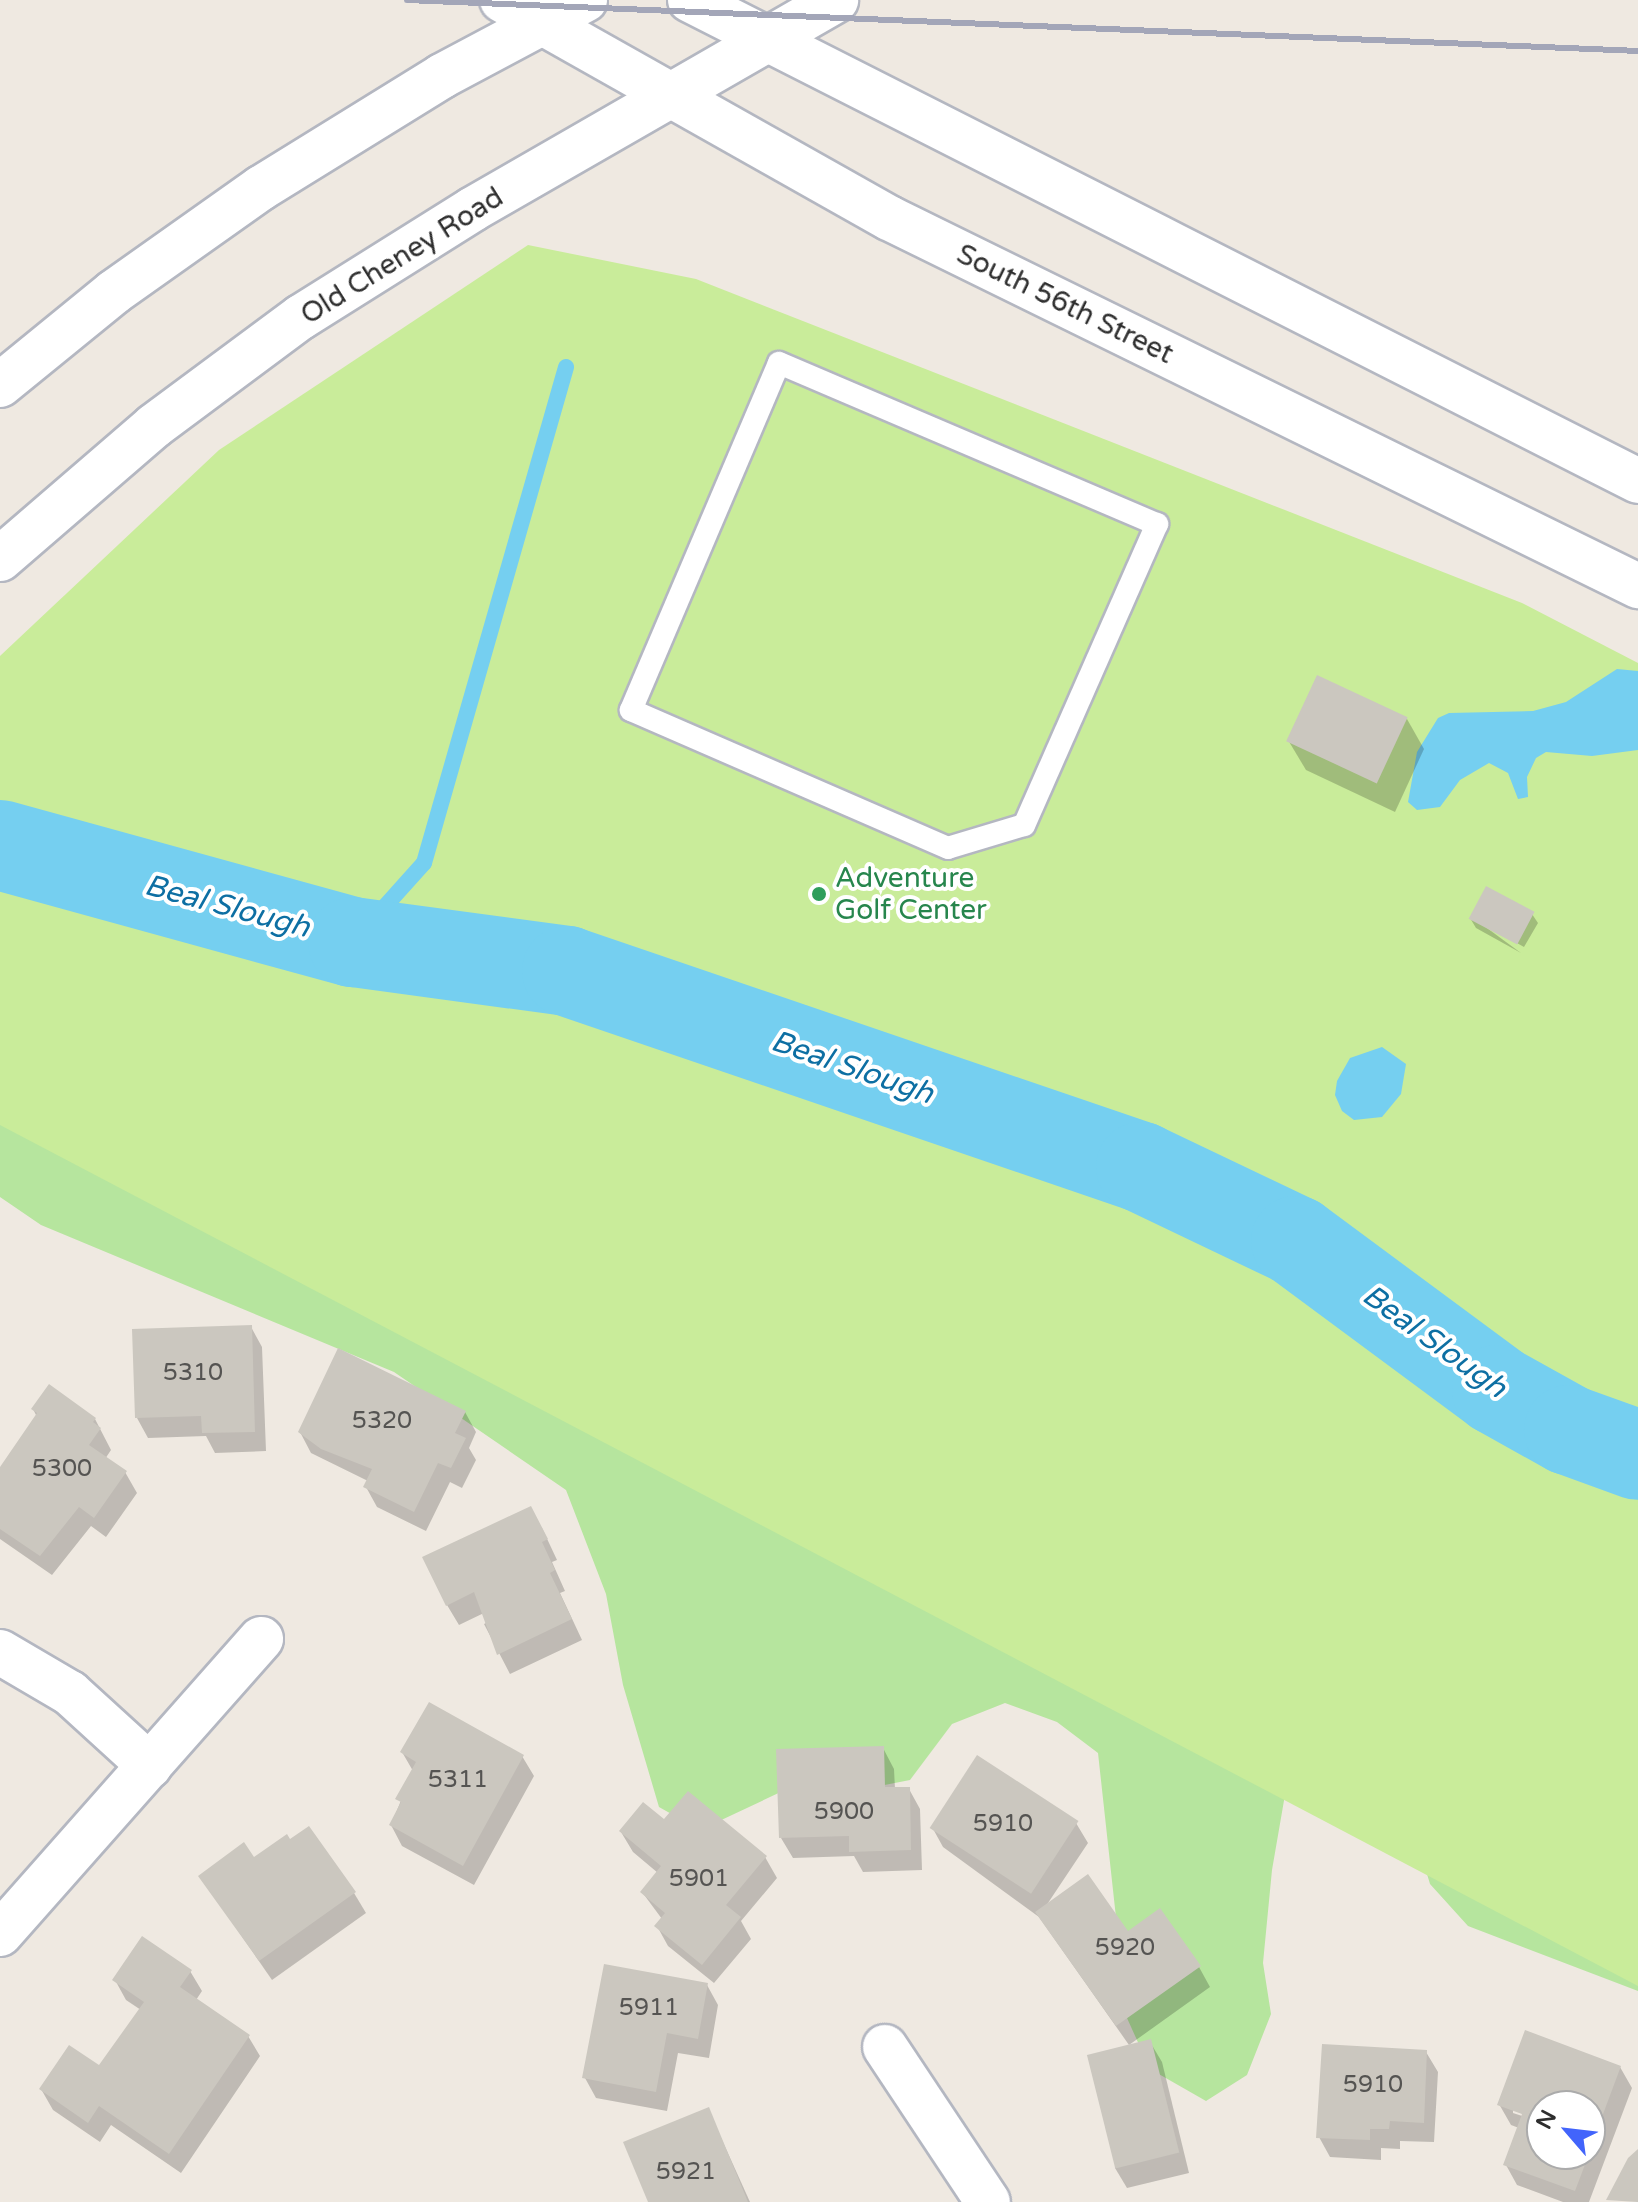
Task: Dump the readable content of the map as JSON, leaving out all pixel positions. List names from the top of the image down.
{
  "streets": {
    "main road": ["Old Cheney Road", "South 56th Street"]
  },
  "crossings": [
    ["Old Cheney Road", "South 56th Street"]
  ],
  "water": ["Beal Slough"],
  "places": ["Adventure Golf Center"],
  "house_numbers": [
    "5310",
    "5320",
    "5300",
    "5311",
    "5900",
    "5910",
    "5901",
    "5920",
    "5911",
    "5910",
    "5921"
  ],
  "north": "top left"
}
